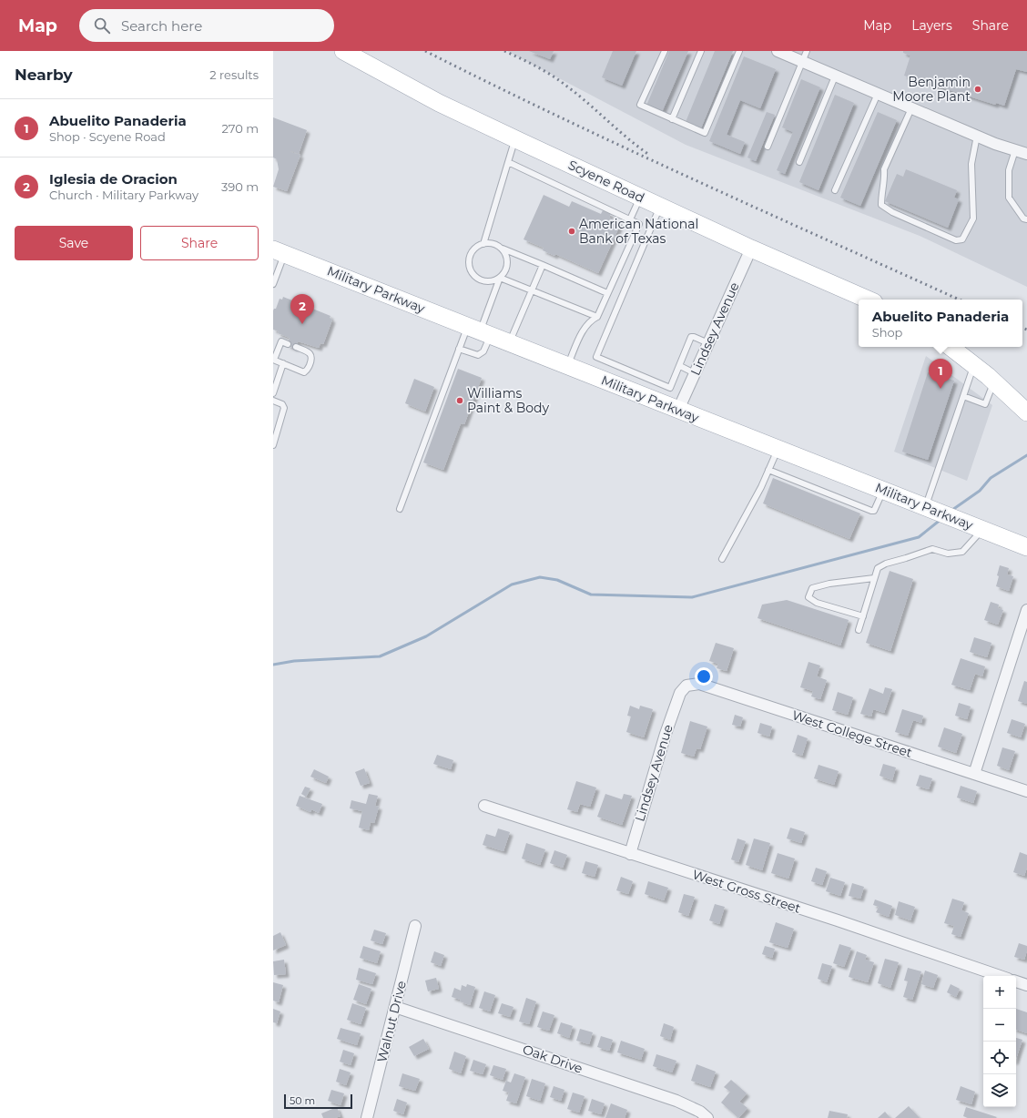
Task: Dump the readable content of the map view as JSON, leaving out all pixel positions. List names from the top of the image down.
{
  "streets": {
    "main road": ["Scyene Road", "Military Parkway"],
    "street": [
      "Lindsey Avenue",
      "West College Street",
      "West Gross Street",
      "Walnut Drive",
      "Oak Drive"
    ]
  },
  "crossings": [
    ["Scyene Road", "Lindsey Avenue"],
    ["Military Parkway", "Lindsey Avenue"],
    ["Lindsey Avenue", "West College Street"],
    ["Lindsey Avenue", "West Gross Street"],
    ["Walnut Drive", "Oak Drive"]
  ],
  "places": ["Benjamin Moore Plant", "American National Bank of Texas", "Williams Paint & Body"],
  "scale_bar": "50 m",
  "page": {
    "header": "Map",
    "search": "Search here",
    "nav": ["Map", "Layers", "Share"],
    "heading": ["Nearby", "2 results"],
    "list": [
      {
        "mark": "1",
        "name": "Abuelito Panaderia",
        "note": "Shop · Scyene Road",
        "value": "270 m"
      },
      {
        "mark": "2",
        "name": "Iglesia de Oracion",
        "note": "Church · Military Parkway",
        "value": "390 m"
      }
    ],
    "buttons": ["Save", "Share"],
    "pins": ["2", "1"],
    "popup": ["Abuelito Panaderia", "Shop"],
    "map_buttons": ["+", "−"],
    "scale": "50 m"
  }
}
